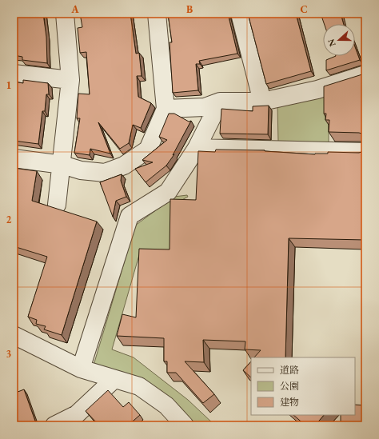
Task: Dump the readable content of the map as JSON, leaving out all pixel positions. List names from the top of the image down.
{
  "legend": ["道路", "公園", "建物"],
  "north": "left",
  "grid": {
    "columns": ["A", "B", "C"],
    "rows": ["1", "2", "3"]
  }
}
